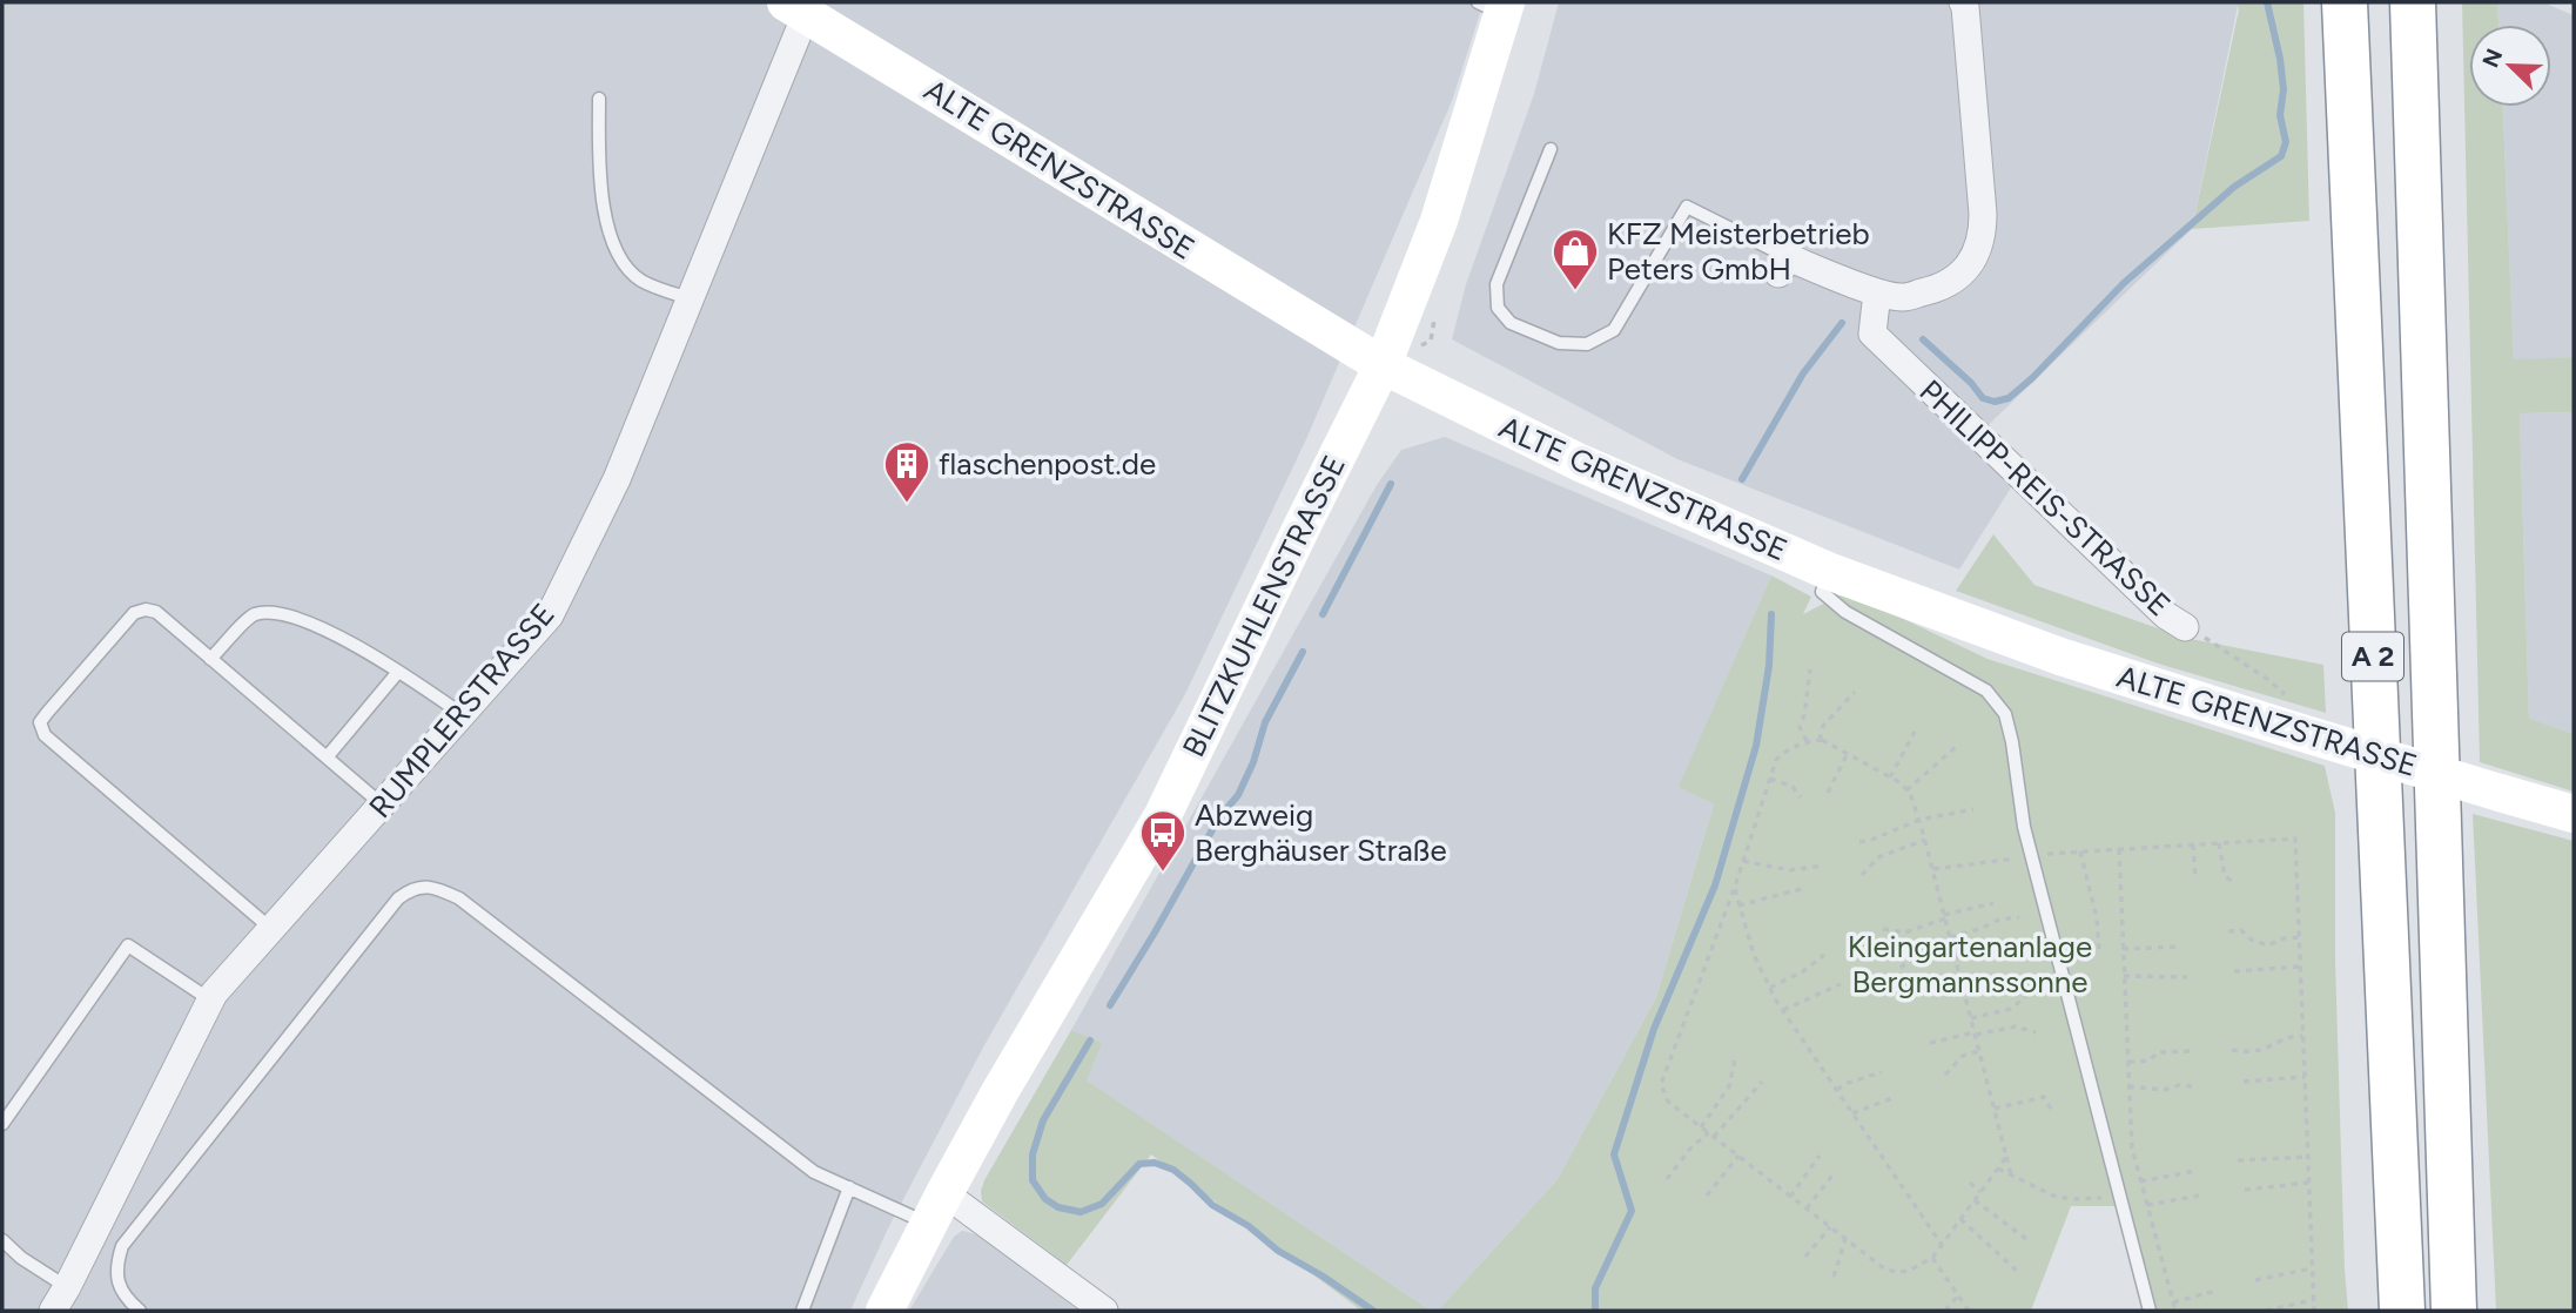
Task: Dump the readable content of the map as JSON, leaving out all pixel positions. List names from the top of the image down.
{
  "streets": {
    "highway": ["A 2"],
    "street": [
      "ALTE GRENZSTRASSE",
      "PHILIPP-REIS-STRASSE",
      "BLITZKUHLENSTRASSE",
      "RUMPLERSTRASSE"
    ]
  },
  "crossings": [
    ["ALTE GRENZSTRASSE", "PHILIPP-REIS-STRASSE"],
    ["ALTE GRENZSTRASSE", "BLITZKUHLENSTRASSE"],
    ["ALTE GRENZSTRASSE", "RUMPLERSTRASSE"]
  ],
  "parks": ["Kleingartenanlage Bergmannssonne"],
  "places": {
    "shop": ["KFZ Meisterbetrieb Peters GmbH"],
    "building": ["flaschenpost.de"],
    "bus stop": ["Abzweig Berghäuser Straße"]
  },
  "north": "top left"
}
